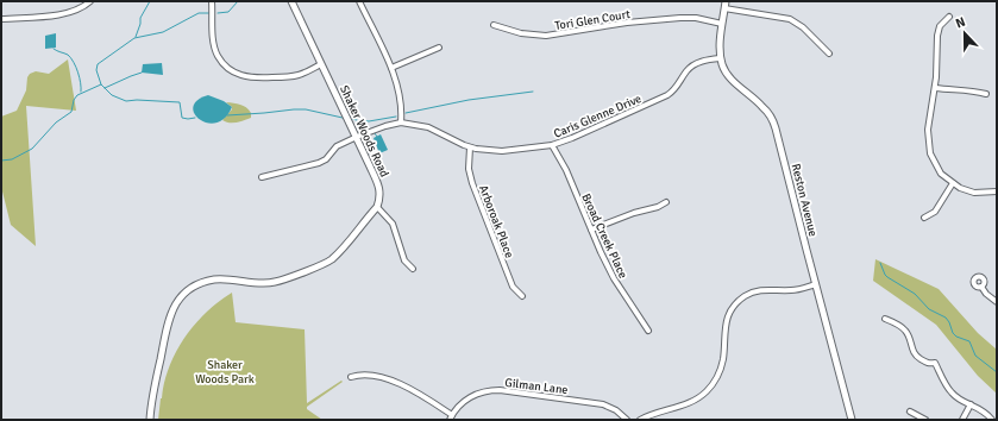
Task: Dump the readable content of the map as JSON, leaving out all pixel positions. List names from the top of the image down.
{
  "streets": {
    "street": [
      "Tori Glen Court",
      "Caris Glenne Drive",
      "Shaker Woods Road",
      "Reston Avenue",
      "Arboroak Place",
      "Broad Creek Place",
      "Gilman Lane"
    ]
  },
  "crossings": [
    ["Caris Glenne Drive", "Shaker Woods Road"],
    ["Caris Glenne Drive", "Reston Avenue"],
    ["Caris Glenne Drive", "Arboroak Place"],
    ["Caris Glenne Drive", "Broad Creek Place"]
  ],
  "parks": ["Shaker Woods Park"],
  "north": "top"
}
